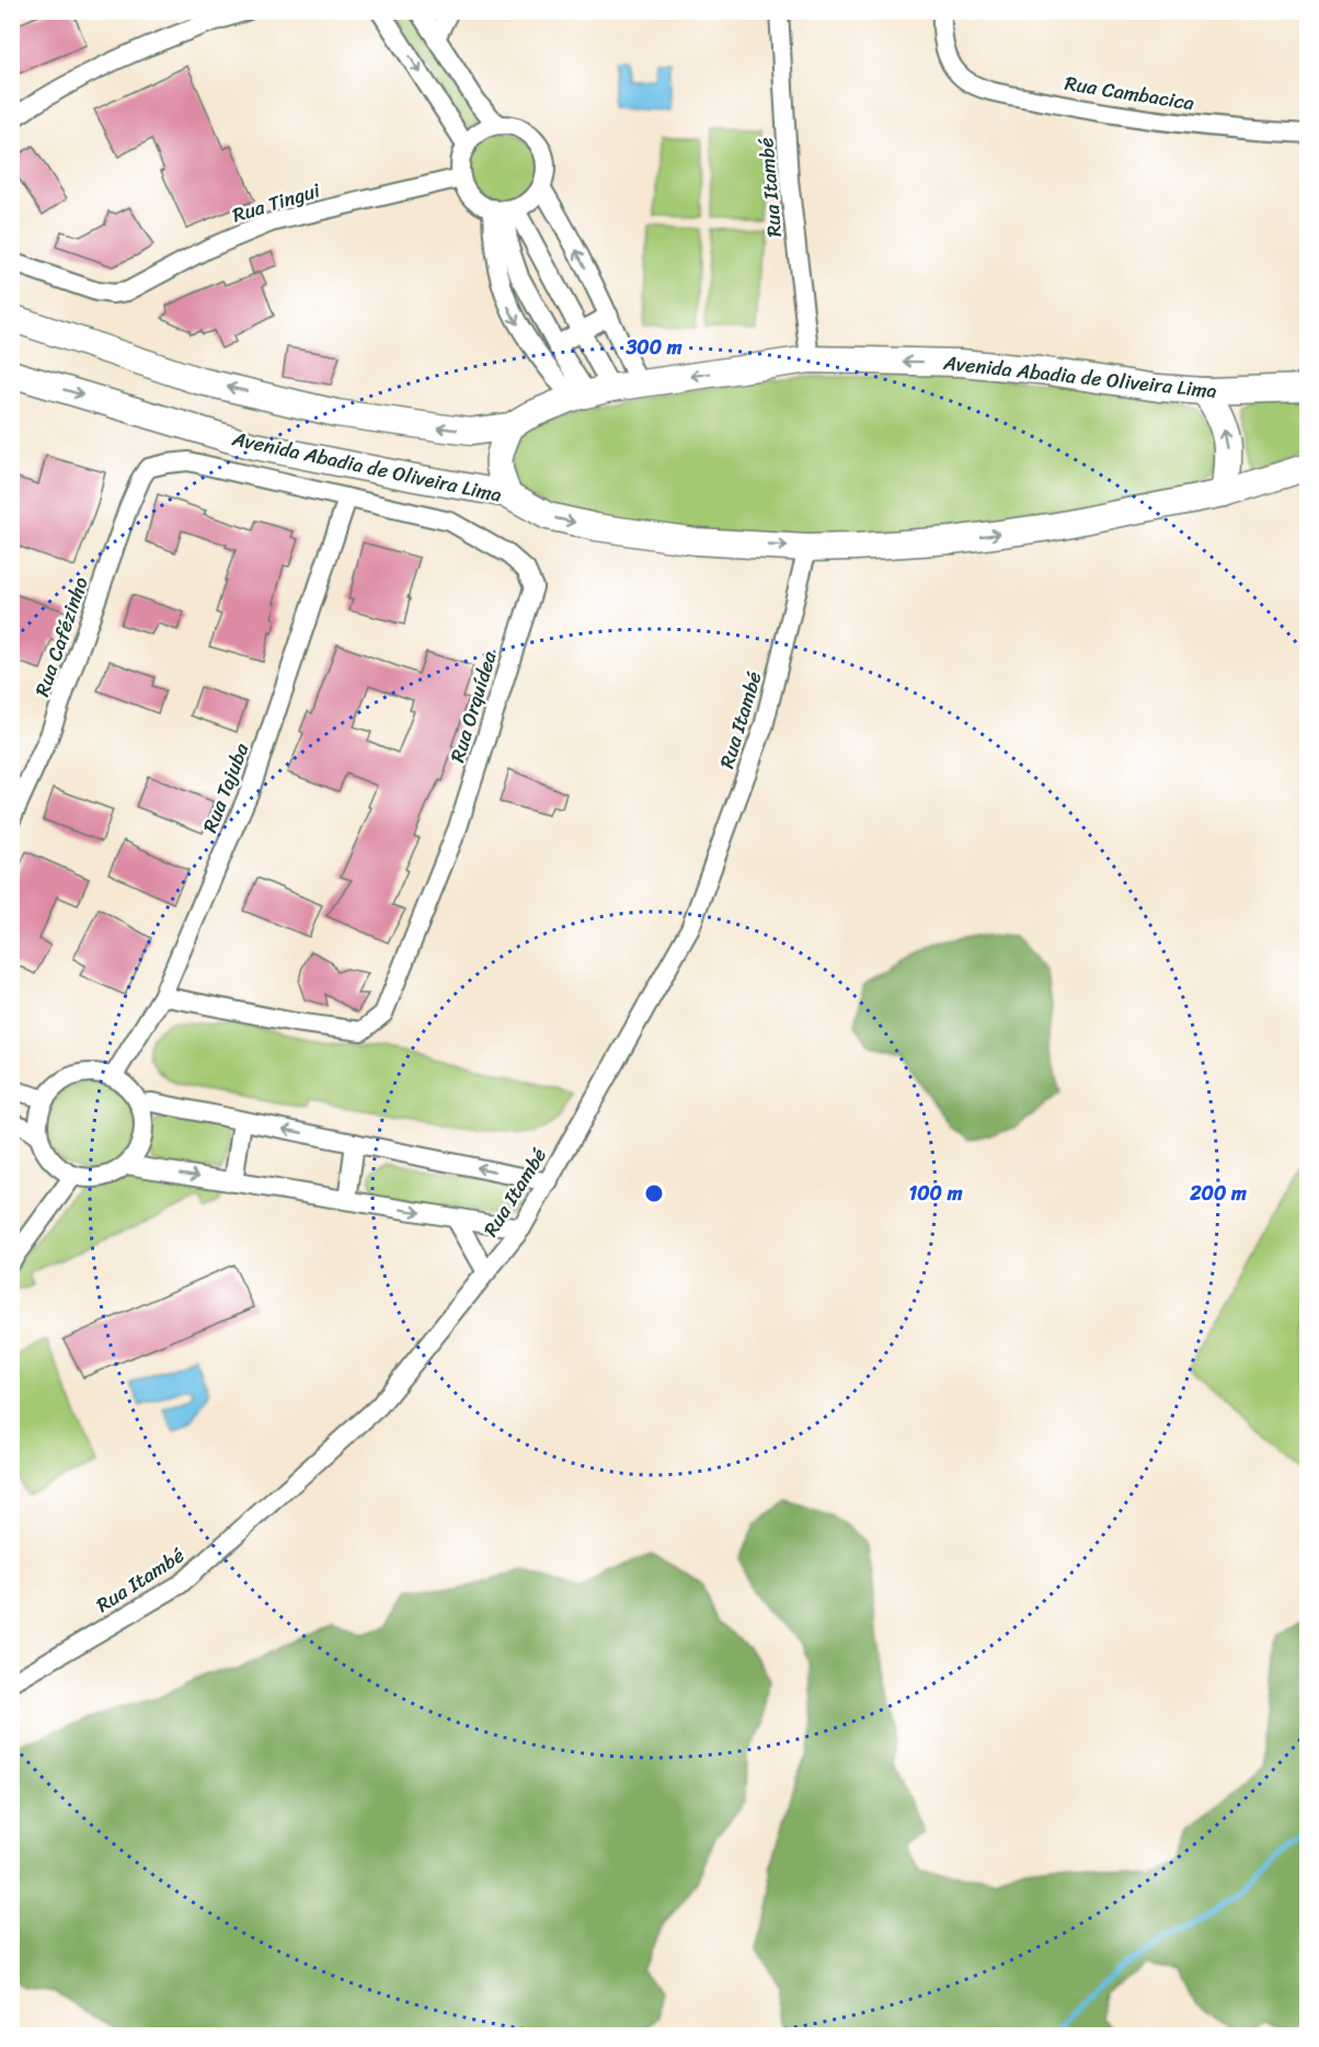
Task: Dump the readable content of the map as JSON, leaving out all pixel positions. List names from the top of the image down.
{
  "streets": {
    "street": [
      "Rua Cambacica",
      "Rua Itambé",
      "Rua Tingui",
      "Avenida Abadia de Oliveira Lima",
      "Rua Cafézinho",
      "Rua Orquídea",
      "Rua Tajuba"
    ]
  },
  "crossings": [
    ["Rua Itambé", "Avenida Abadia de Oliveira Lima"],
    ["Rua Cafézinho", "Rua Orquídea"],
    ["Rua Orquídea", "Rua Tajuba"]
  ],
  "rings": ["300 m", "100 m", "200 m"]
}
